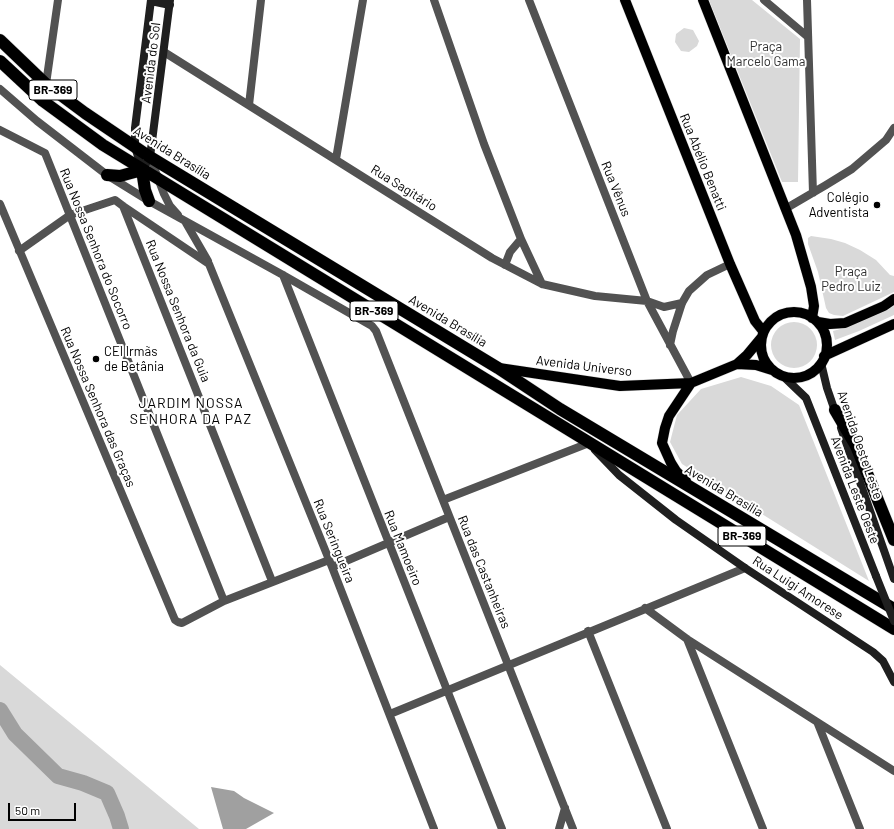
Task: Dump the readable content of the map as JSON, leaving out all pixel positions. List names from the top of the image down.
{
  "streets": {
    "highway": ["BR-369", "Avenida Brasília"],
    "main road": ["Rua Abélio Benatti", "Avenida Universo"],
    "street": [
      "Avenida do Sol",
      "Rua Sagitário",
      "Rua Vênus",
      "Rua Nossa Senhora do Socorro",
      "Rua Nossa Senhora da Guia",
      "Rua Nossa Senhora das Graças",
      "Avenida Oeste Leste",
      "Avenida Leste Oeste",
      "Rua Seringueira",
      "Rua Mamoeiro",
      "Rua das Castanheiras",
      "Rua Luigi Amorese"
    ]
  },
  "crossings": [
    ["Avenida do Sol", "BR-369"],
    ["Avenida do Sol", "Avenida Brasília"],
    ["Avenida do Sol", "Rua Sagitário"],
    ["BR-369", "Rua Luigi Amorese"],
    ["Avenida Brasília", "Avenida Universo"],
    ["Rua Abélio Benatti", "Avenida Universo"],
    ["Rua Abélio Benatti", "Avenida Oeste Leste"],
    ["Rua Abélio Benatti", "Avenida Leste Oeste"],
    ["Rua Sagitário", "Rua Vênus"],
    ["Rua Vênus", "Avenida Universo"],
    ["Rua Nossa Senhora do Socorro", "Rua Nossa Senhora das Graças"],
    ["Avenida Universo", "Avenida Oeste Leste"],
    ["Avenida Universo", "Avenida Leste Oeste"],
    ["Avenida Oeste Leste", "Avenida Leste Oeste"],
    ["Rua Mamoeiro", "Rua das Castanheiras"]
  ],
  "districts": ["JARDIM NOSSA SENHORA DA PAZ"],
  "parks": ["Praça Marcelo Gama", "Praça Pedro Luiz"],
  "places": ["Colégio Adventista", "CEI Irmãs de Betânia"],
  "scale_bar": "50 m"
}
